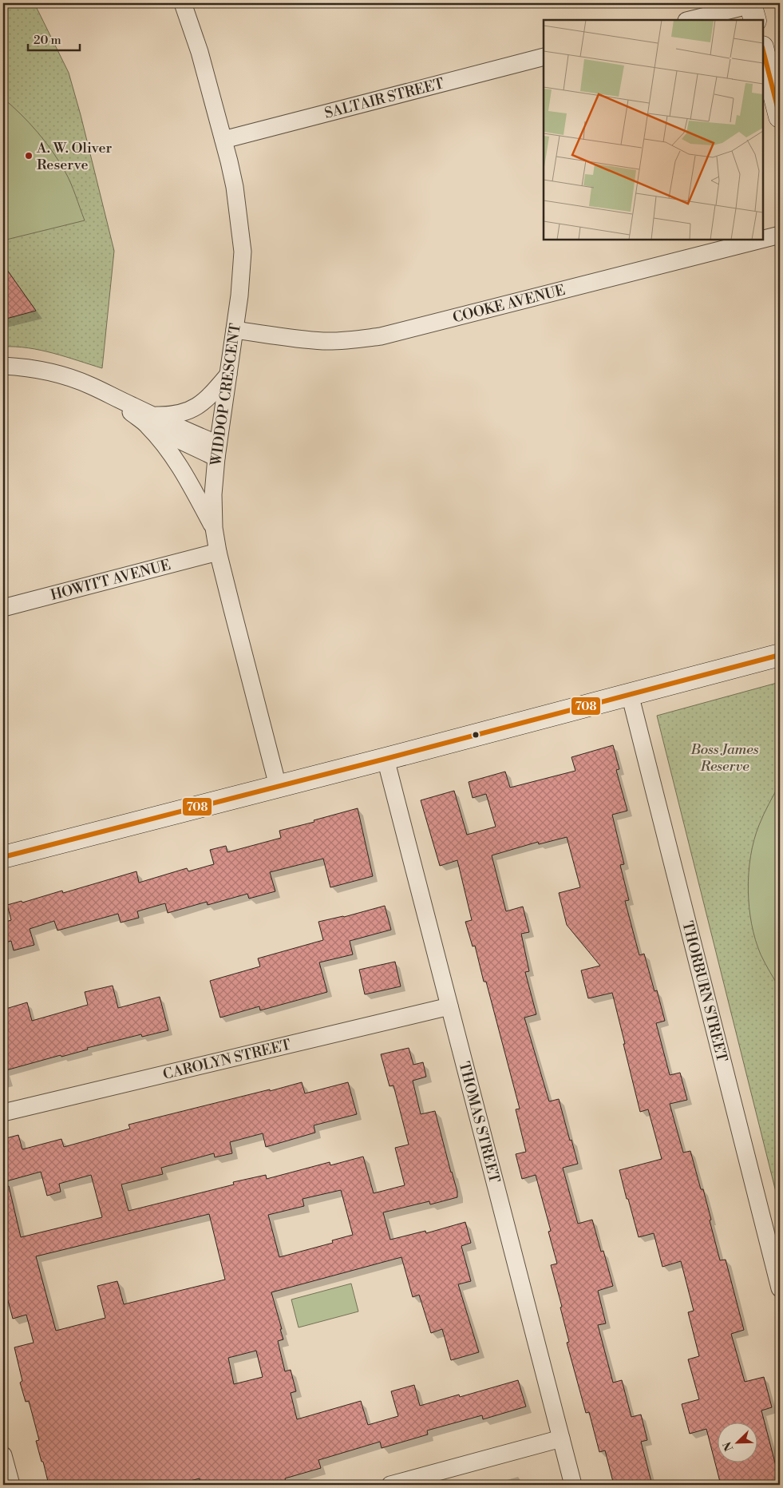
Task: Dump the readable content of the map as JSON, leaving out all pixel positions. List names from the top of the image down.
{
  "streets": {
    "street": [
      "SALTAIR STREET",
      "COOKE AVENUE",
      "WIDDOP CRESCENT",
      "HOWITT AVENUE",
      "THORBURN STREET",
      "CAROLYN STREET",
      "THOMAS STREET"
    ]
  },
  "crossings": [
    ["SALTAIR STREET", "WIDDOP CRESCENT"],
    ["COOKE AVENUE", "WIDDOP CRESCENT"],
    ["WIDDOP CRESCENT", "HOWITT AVENUE"],
    ["CAROLYN STREET", "THOMAS STREET"]
  ],
  "parks": ["Boss James Reserve"],
  "places": ["A. W. Oliver Reserve"],
  "lines": ["transit line 708"],
  "scale_bar": "20 m",
  "north": "bottom left"
}
